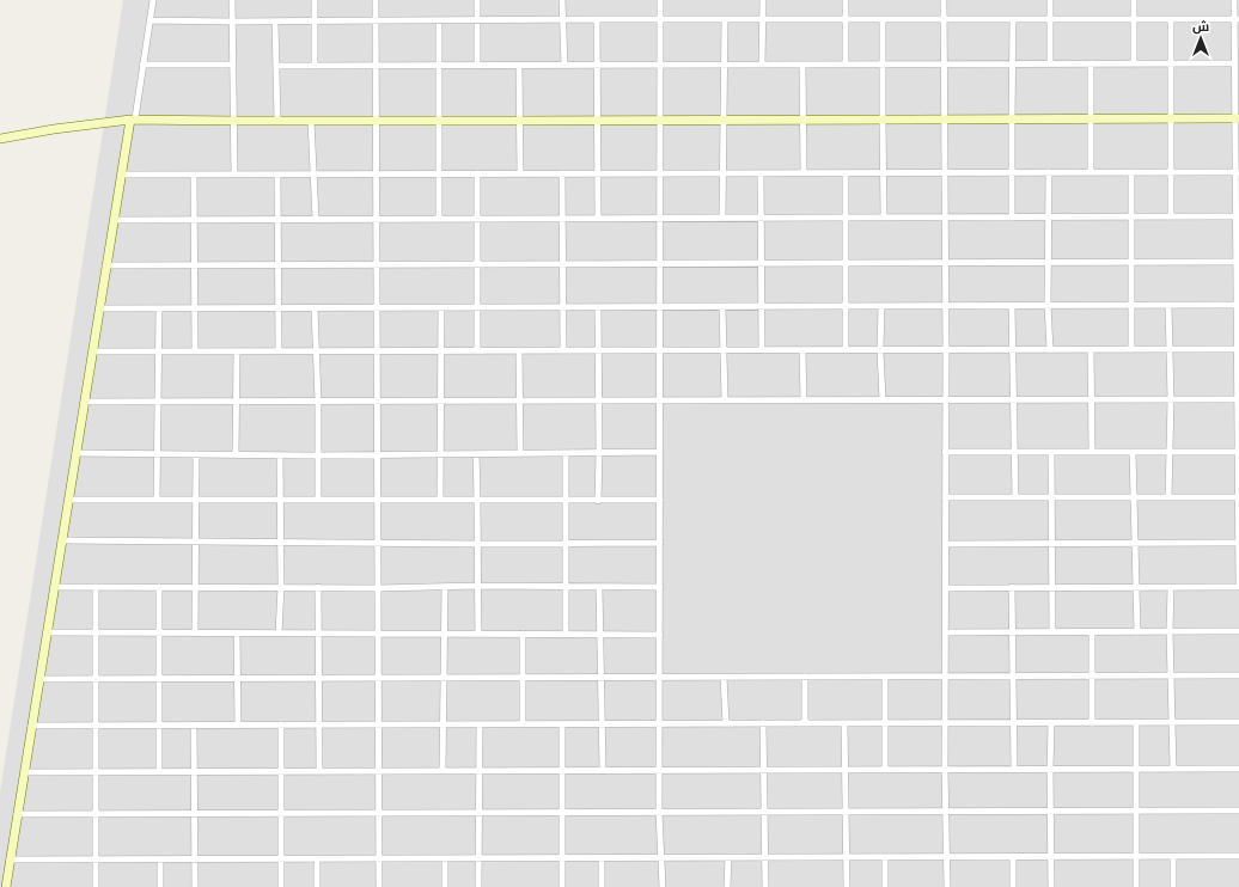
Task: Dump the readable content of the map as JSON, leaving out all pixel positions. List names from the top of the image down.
{
  "north": "top"
}
